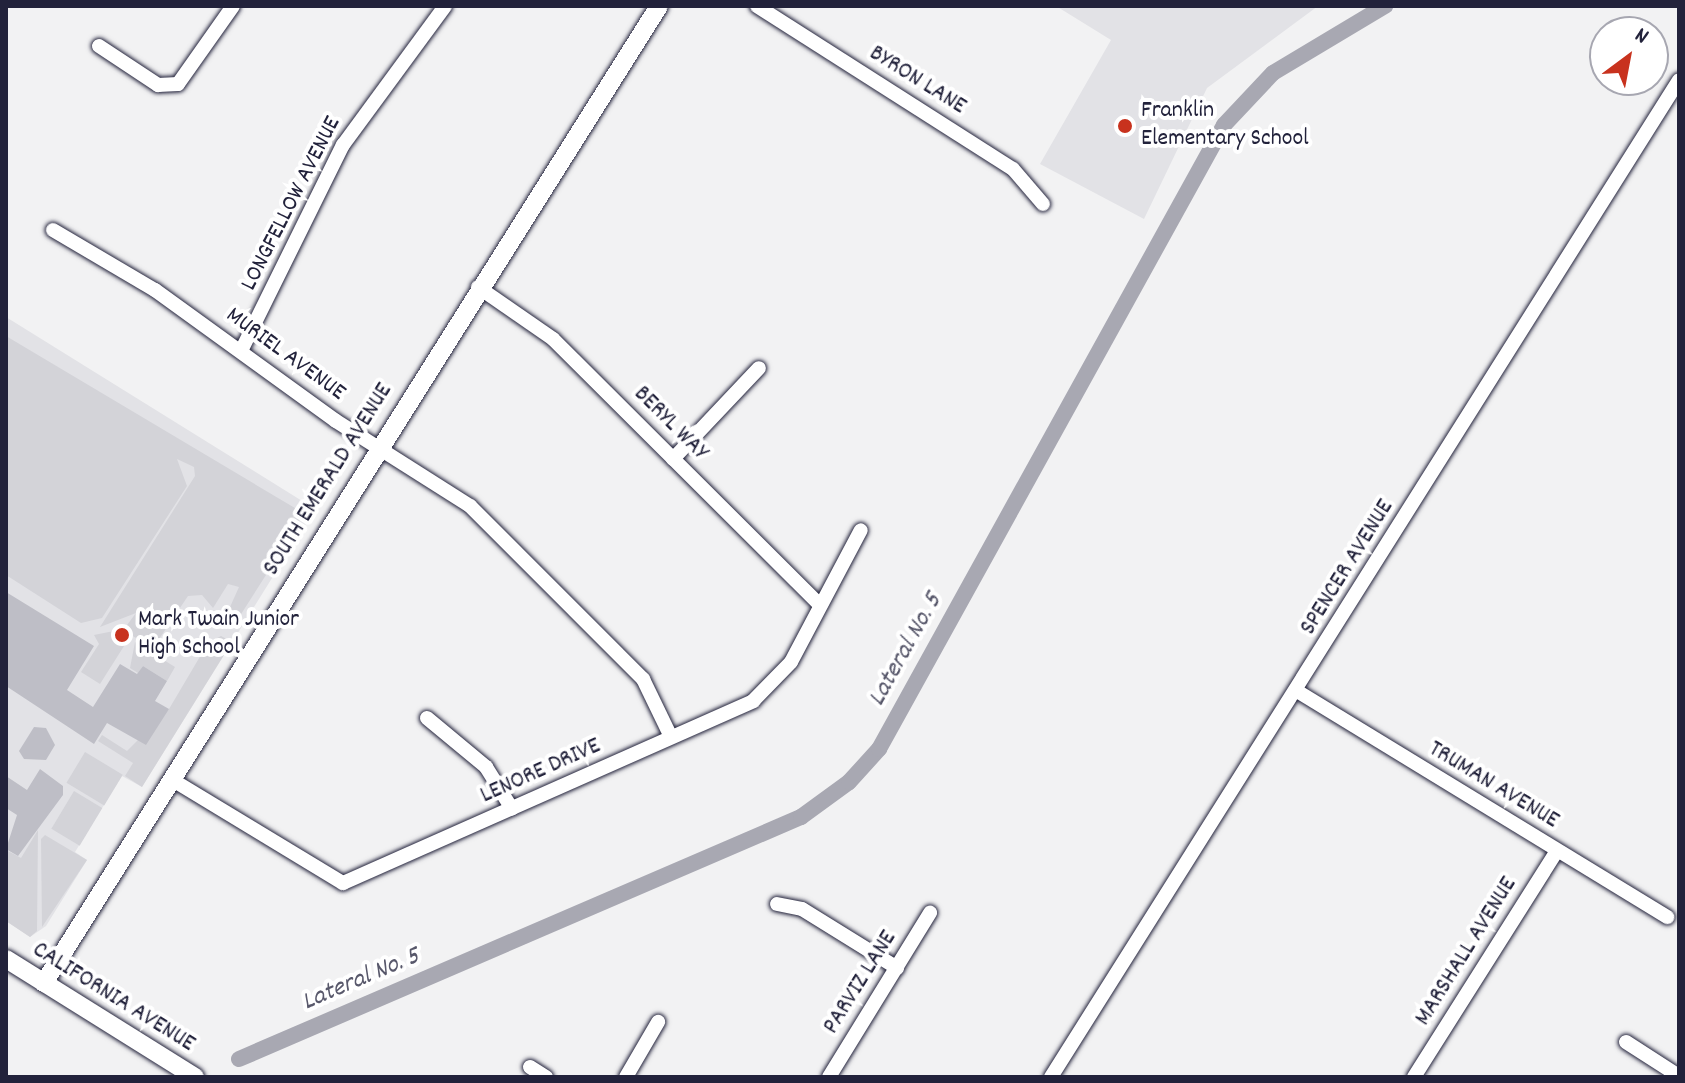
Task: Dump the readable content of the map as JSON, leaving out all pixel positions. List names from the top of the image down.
{
  "streets": {
    "street": [
      "BYRON LANE",
      "LONGFELLOW AVENUE",
      "MURIEL AVENUE",
      "BERYL WAY",
      "SOUTH EMERALD AVENUE",
      "SPENCER AVENUE",
      "LENORE DRIVE",
      "TRUMAN AVENUE",
      "MARSHALL AVENUE",
      "PARVIZ LANE",
      "CALIFORNIA AVENUE"
    ]
  },
  "crossings": [
    ["LONGFELLOW AVENUE", "MURIEL AVENUE"],
    ["MURIEL AVENUE", "SOUTH EMERALD AVENUE"],
    ["MURIEL AVENUE", "LENORE DRIVE"],
    ["BERYL WAY", "SOUTH EMERALD AVENUE"],
    ["BERYL WAY", "LENORE DRIVE"],
    ["SOUTH EMERALD AVENUE", "LENORE DRIVE"],
    ["SOUTH EMERALD AVENUE", "CALIFORNIA AVENUE"],
    ["SPENCER AVENUE", "TRUMAN AVENUE"],
    ["TRUMAN AVENUE", "MARSHALL AVENUE"]
  ],
  "water": ["Lateral No. 5"],
  "places": ["Franklin Elementary School", "Mark Twain Junior High School"],
  "north": "top right"
}
